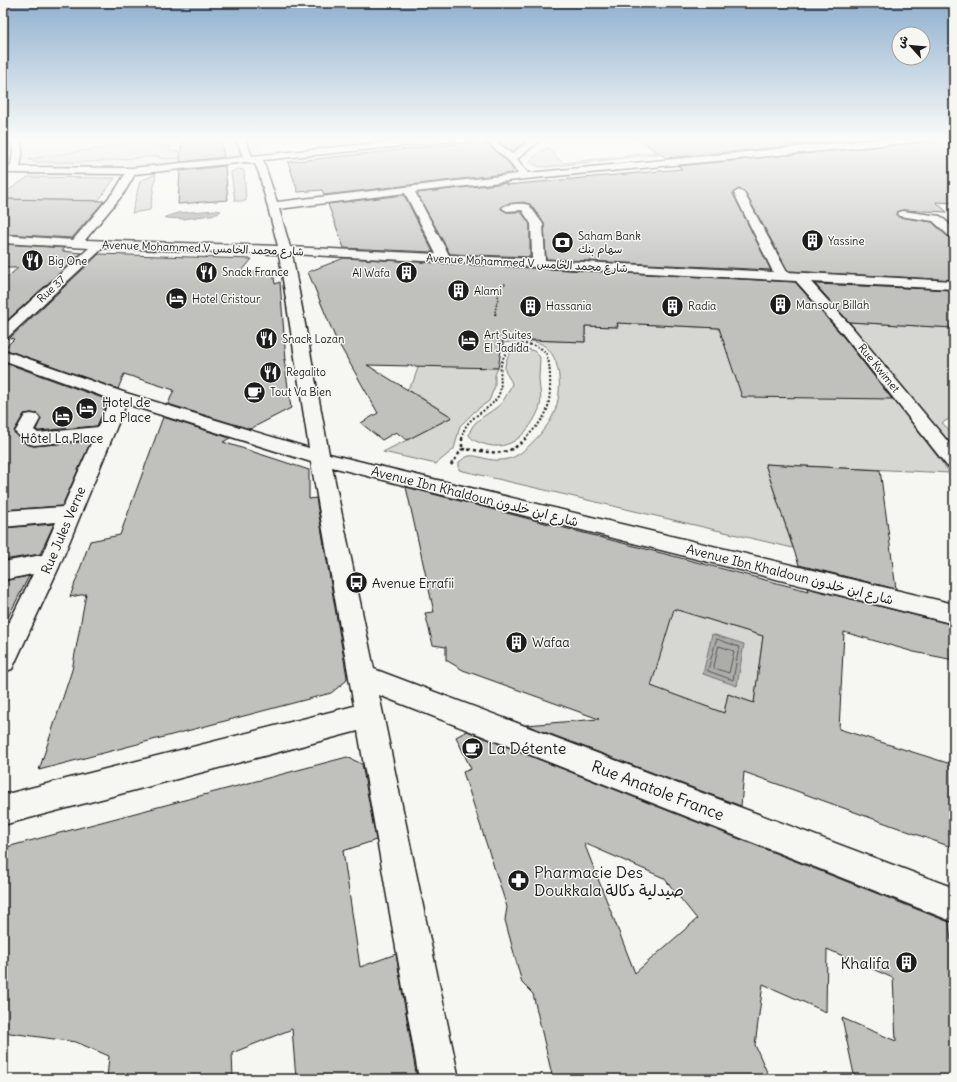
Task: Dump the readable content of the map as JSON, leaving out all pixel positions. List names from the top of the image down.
{
  "streets": {
    "street": [
      "Avenue Mohammed V شارع محمد الخامس",
      "Rue 37",
      "Rue Kwimet",
      "Avenue Ibn Khaldoun شارع ابن خلدون",
      "Rue Jules Verne",
      "Rue Anatole France"
    ]
  },
  "crossings": [
    ["Avenue Mohammed V شارع محمد الخامس", "Rue 37"],
    ["Avenue Mohammed V شارع محمد الخامس", "Rue Kwimet"],
    ["Avenue Ibn Khaldoun شارع ابن خلدون", "Rue Jules Verne"]
  ],
  "places": {
    "building": [
      "Yassine",
      "Al Wafa",
      "Alami",
      "Mansour Billah",
      "Hassania",
      "Radia",
      "Wafaa",
      "Khalifa"
    ],
    "bank": ["Saham Bank سهام بنك"],
    "restaurant": [
      "Big One",
      "Snack France",
      "Snack Lozan",
      "Regalito"
    ],
    "hotel": [
      "Hotel Cristour",
      "Art Suites El Jadida",
      "Hotel de La Place",
      "Hôtel La Place"
    ],
    "cafe": ["Tout Va Bien", "La Détente"],
    "bus stop": ["Avenue Errafii"],
    "pharmacy": ["Pharmacie Des Doukkala صيدلية دكالة"]
  },
  "north": "top left"
}
